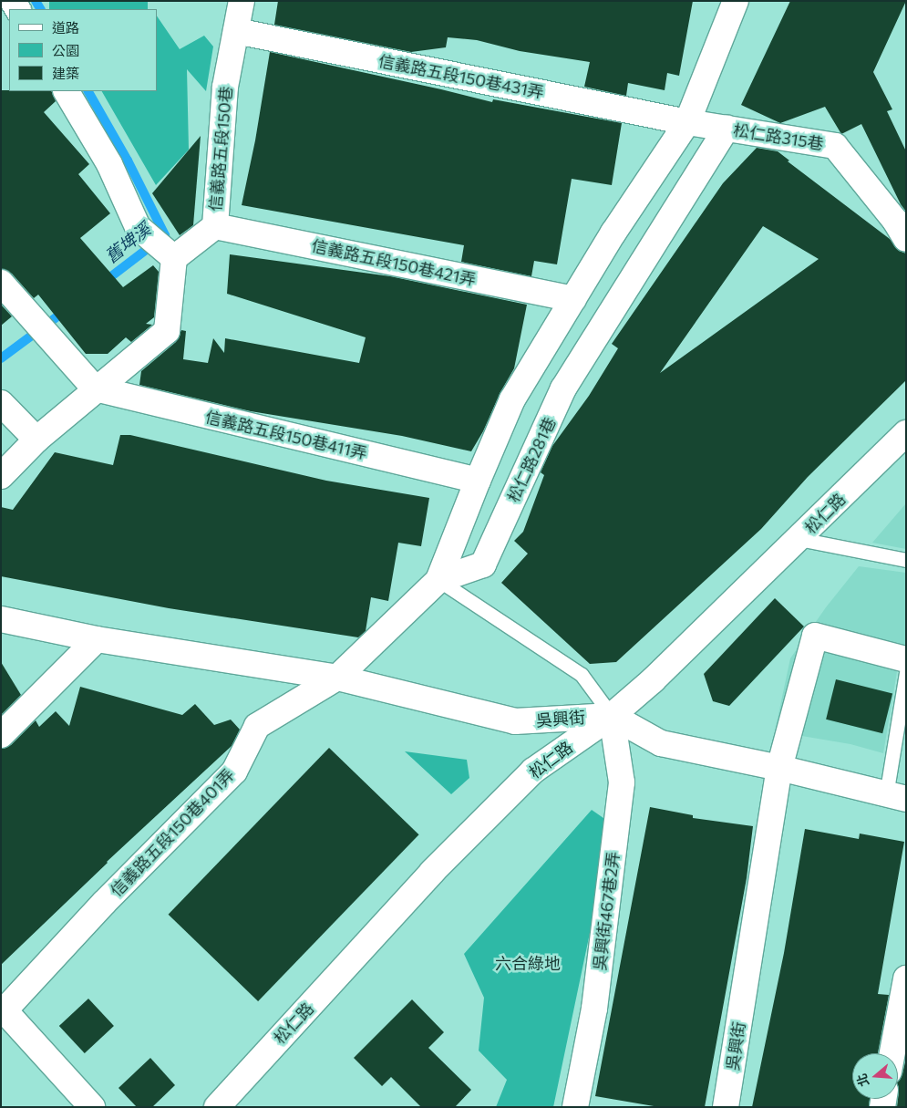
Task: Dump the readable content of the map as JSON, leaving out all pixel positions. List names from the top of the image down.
{
  "streets": {
    "street": [
      "信義路五段150巷431弄",
      "松仁路315巷",
      "信義路五段150巷",
      "信義路五段150巷421弄",
      "信義路五段150巷411弄",
      "松仁路281巷",
      "松仁路",
      "吳興街",
      "信義路五段150巷401弄",
      "吳興街467巷2弄"
    ]
  },
  "crossings": [
    ["信義路五段150巷431弄", "松仁路315巷"],
    ["信義路五段150巷431弄", "信義路五段150巷"],
    ["松仁路315巷", "松仁路281巷"],
    ["信義路五段150巷", "信義路五段150巷421弄"],
    ["松仁路281巷", "信義路五段150巷401弄"],
    ["松仁路", "吳興街"],
    ["松仁路", "吳興街467巷2弄"],
    ["吳興街", "信義路五段150巷401弄"],
    ["吳興街", "吳興街467巷2弄"]
  ],
  "water": ["舊埤溪"],
  "parks": ["六合綠地"],
  "legend": ["道路", "公園", "建築"],
  "north": "left"
}
